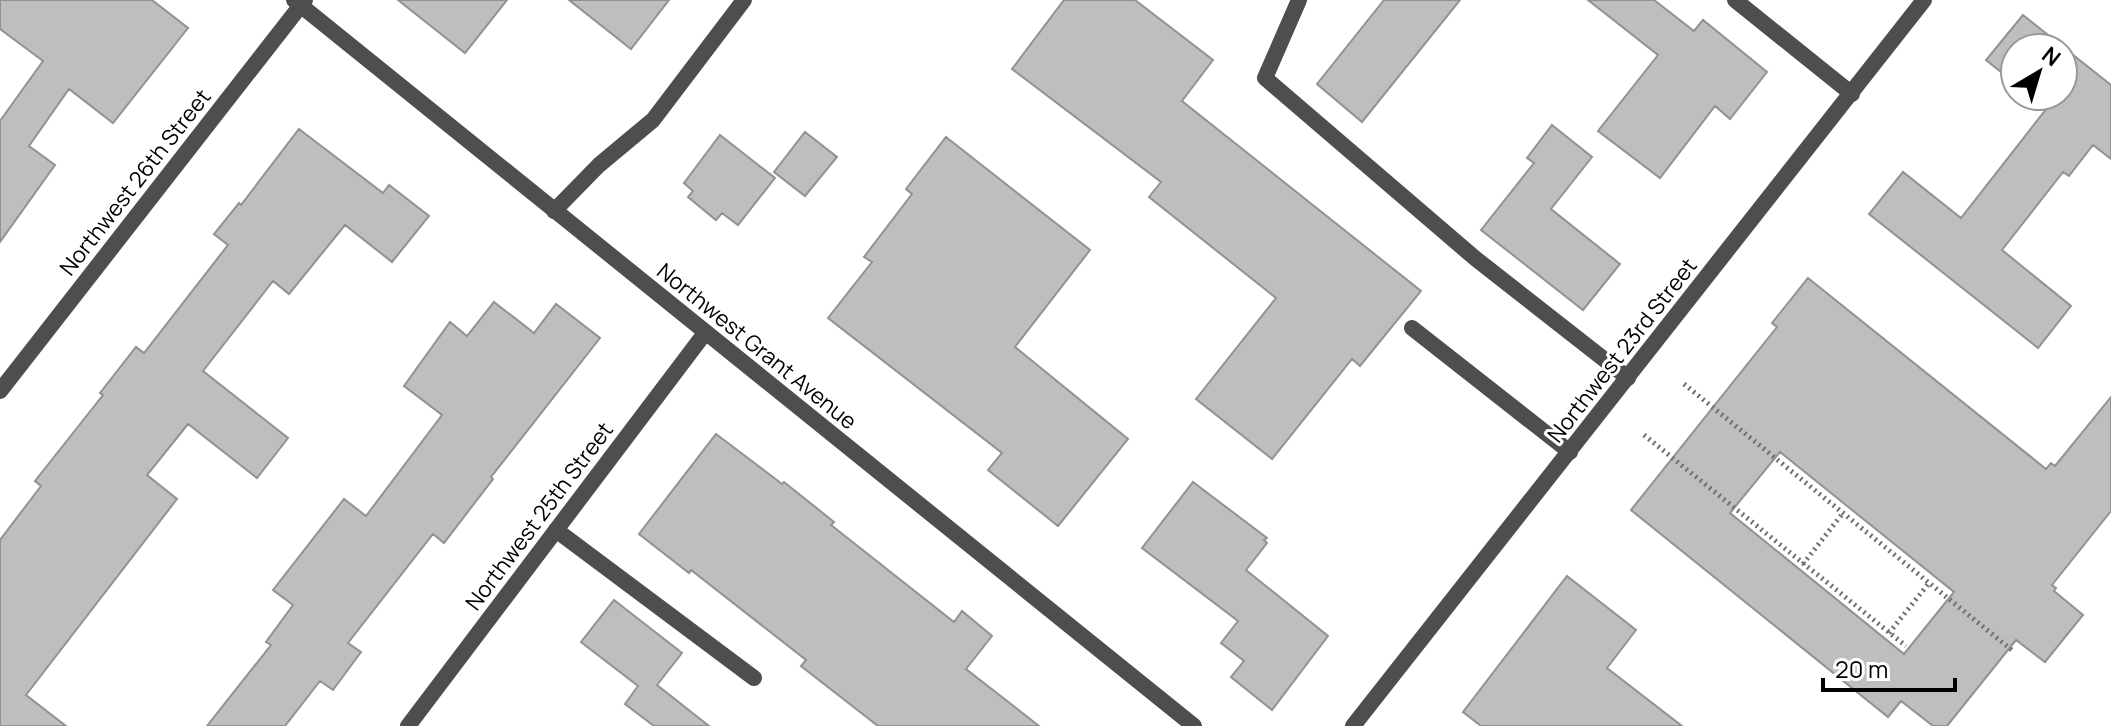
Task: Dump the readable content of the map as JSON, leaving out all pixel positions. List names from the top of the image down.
{
  "streets": {
    "street": [
      "Northwest 26th Street",
      "Northwest Grant Avenue",
      "Northwest 23rd Street",
      "Northwest 25th Street"
    ]
  },
  "crossings": [
    ["Northwest 26th Street", "Northwest Grant Avenue"],
    ["Northwest Grant Avenue", "Northwest 25th Street"]
  ],
  "scale_bar": "20 m",
  "north": "top right"
}
